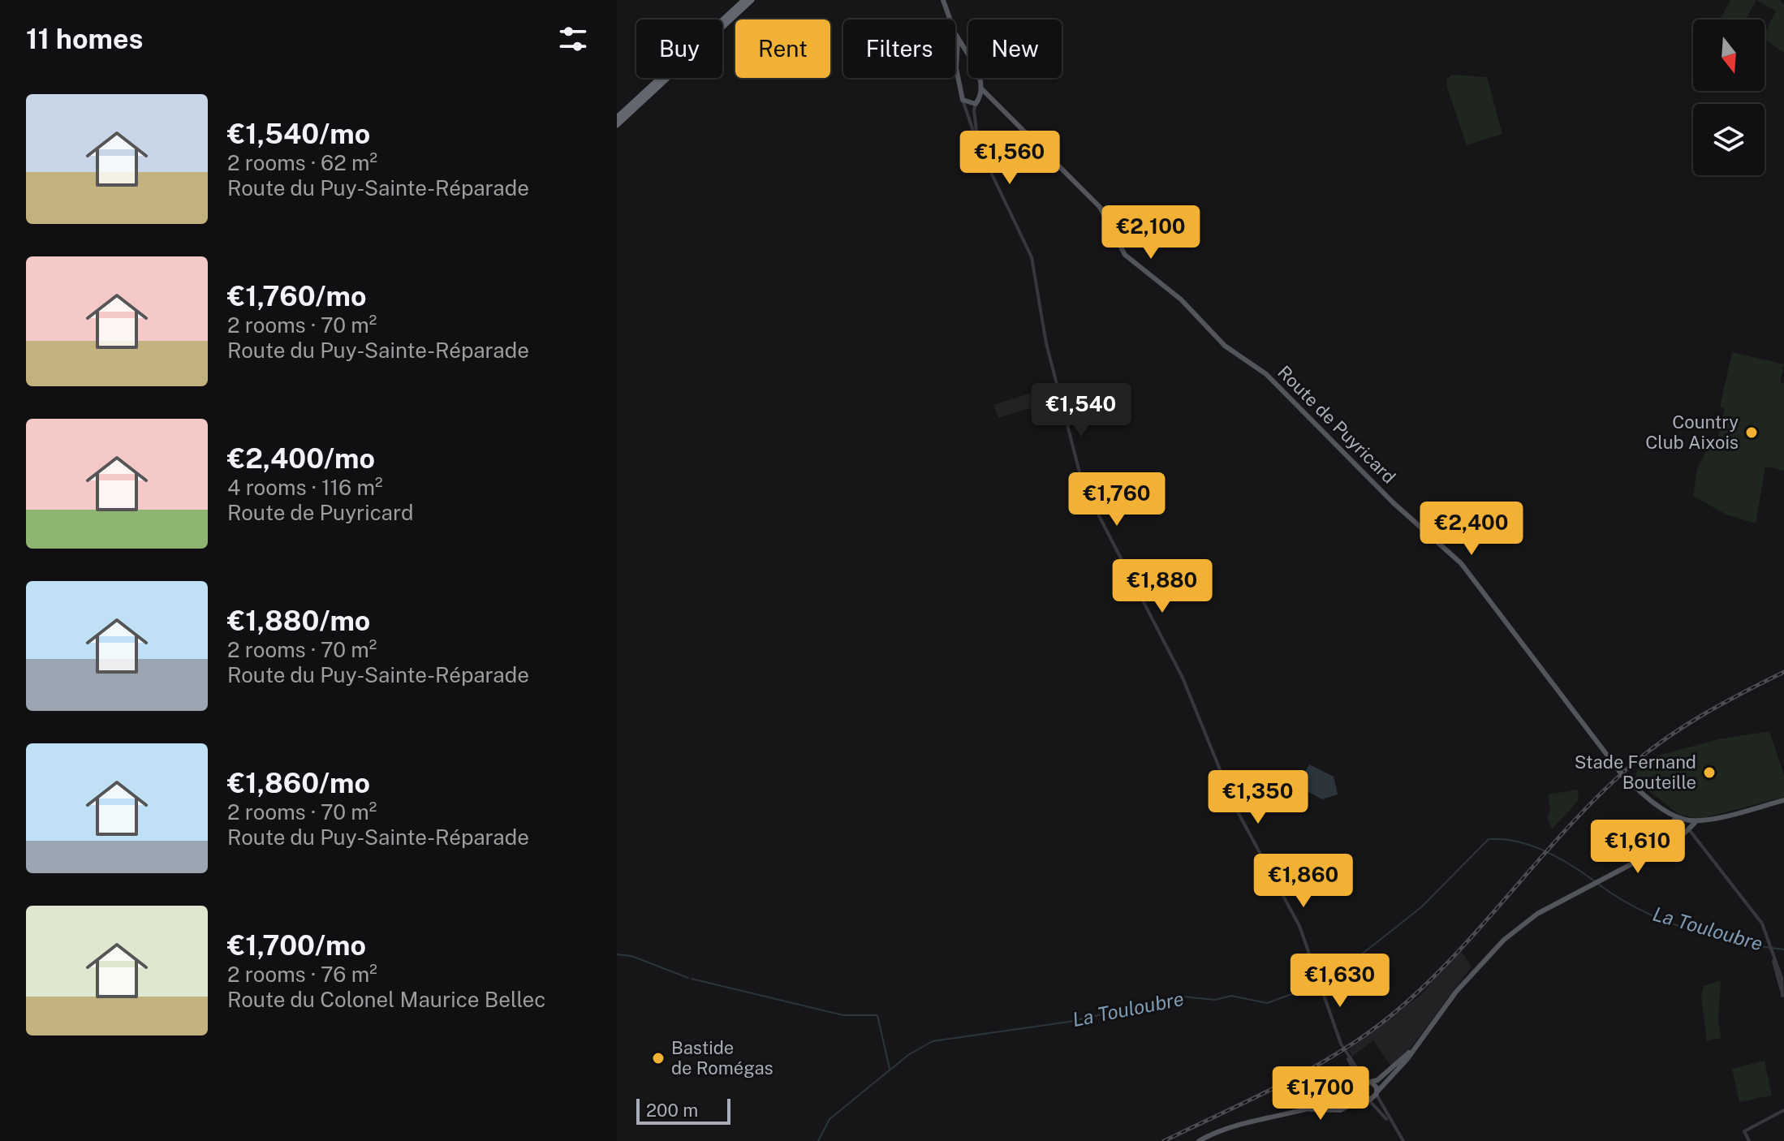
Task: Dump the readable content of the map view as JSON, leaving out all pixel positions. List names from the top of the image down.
{
  "streets": {
    "main road": ["Route de Puyricard"]
  },
  "water": ["La Touloubre"],
  "places": ["Country Club Aixois", "Stade Fernand Bouteille", "Bastide de Romégas"],
  "scale_bar": "200 m",
  "north": "bottom",
  "page": {
    "heading": "11 homes",
    "chip": [
      "Buy",
      "Rent",
      "Filters",
      "New"
    ],
    "list": [
      {
        "name": "€1,540/mo",
        "note": "2 rooms · 62 m² · Route du Puy-Sainte-Réparade"
      },
      {
        "name": "€1,760/mo",
        "note": "2 rooms · 70 m² · Route du Puy-Sainte-Réparade"
      },
      {
        "name": "€2,400/mo",
        "note": "4 rooms · 116 m² · Route de Puyricard"
      },
      {
        "name": "€1,880/mo",
        "note": "2 rooms · 70 m² · Route du Puy-Sainte-Réparade"
      },
      {
        "name": "€1,860/mo",
        "note": "2 rooms · 70 m² · Route du Puy-Sainte-Réparade"
      },
      {
        "name": "€1,700/mo",
        "note": "2 rooms · 76 m² · Route du Colonel Maurice Bellec"
      }
    ],
    "price": [
      "€1,560",
      "€2,100",
      "€1,540",
      "€1,760",
      "€2,400",
      "€1,880",
      "€1,350",
      "€1,610",
      "€1,860",
      "€1,630",
      "€1,700"
    ],
    "scale": "200 m"
  }
}
